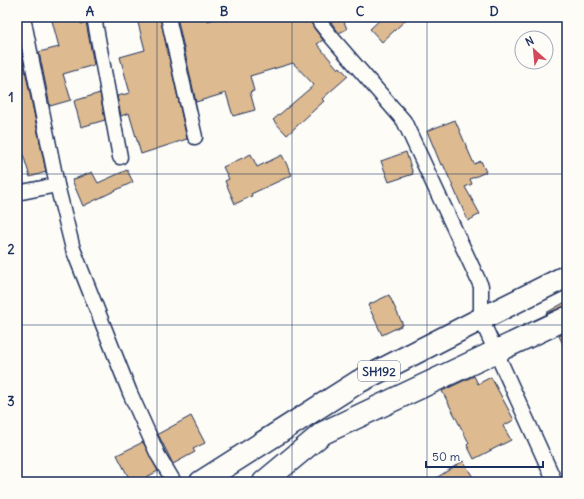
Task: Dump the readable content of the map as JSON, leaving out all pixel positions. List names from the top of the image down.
{
  "streets": {
    "main road": ["SH192"]
  },
  "scale_bar": "50 m",
  "north": "top left",
  "grid": {
    "columns": [
      "A",
      "B",
      "C",
      "D"
    ],
    "rows": ["1", "2", "3"]
  }
}
